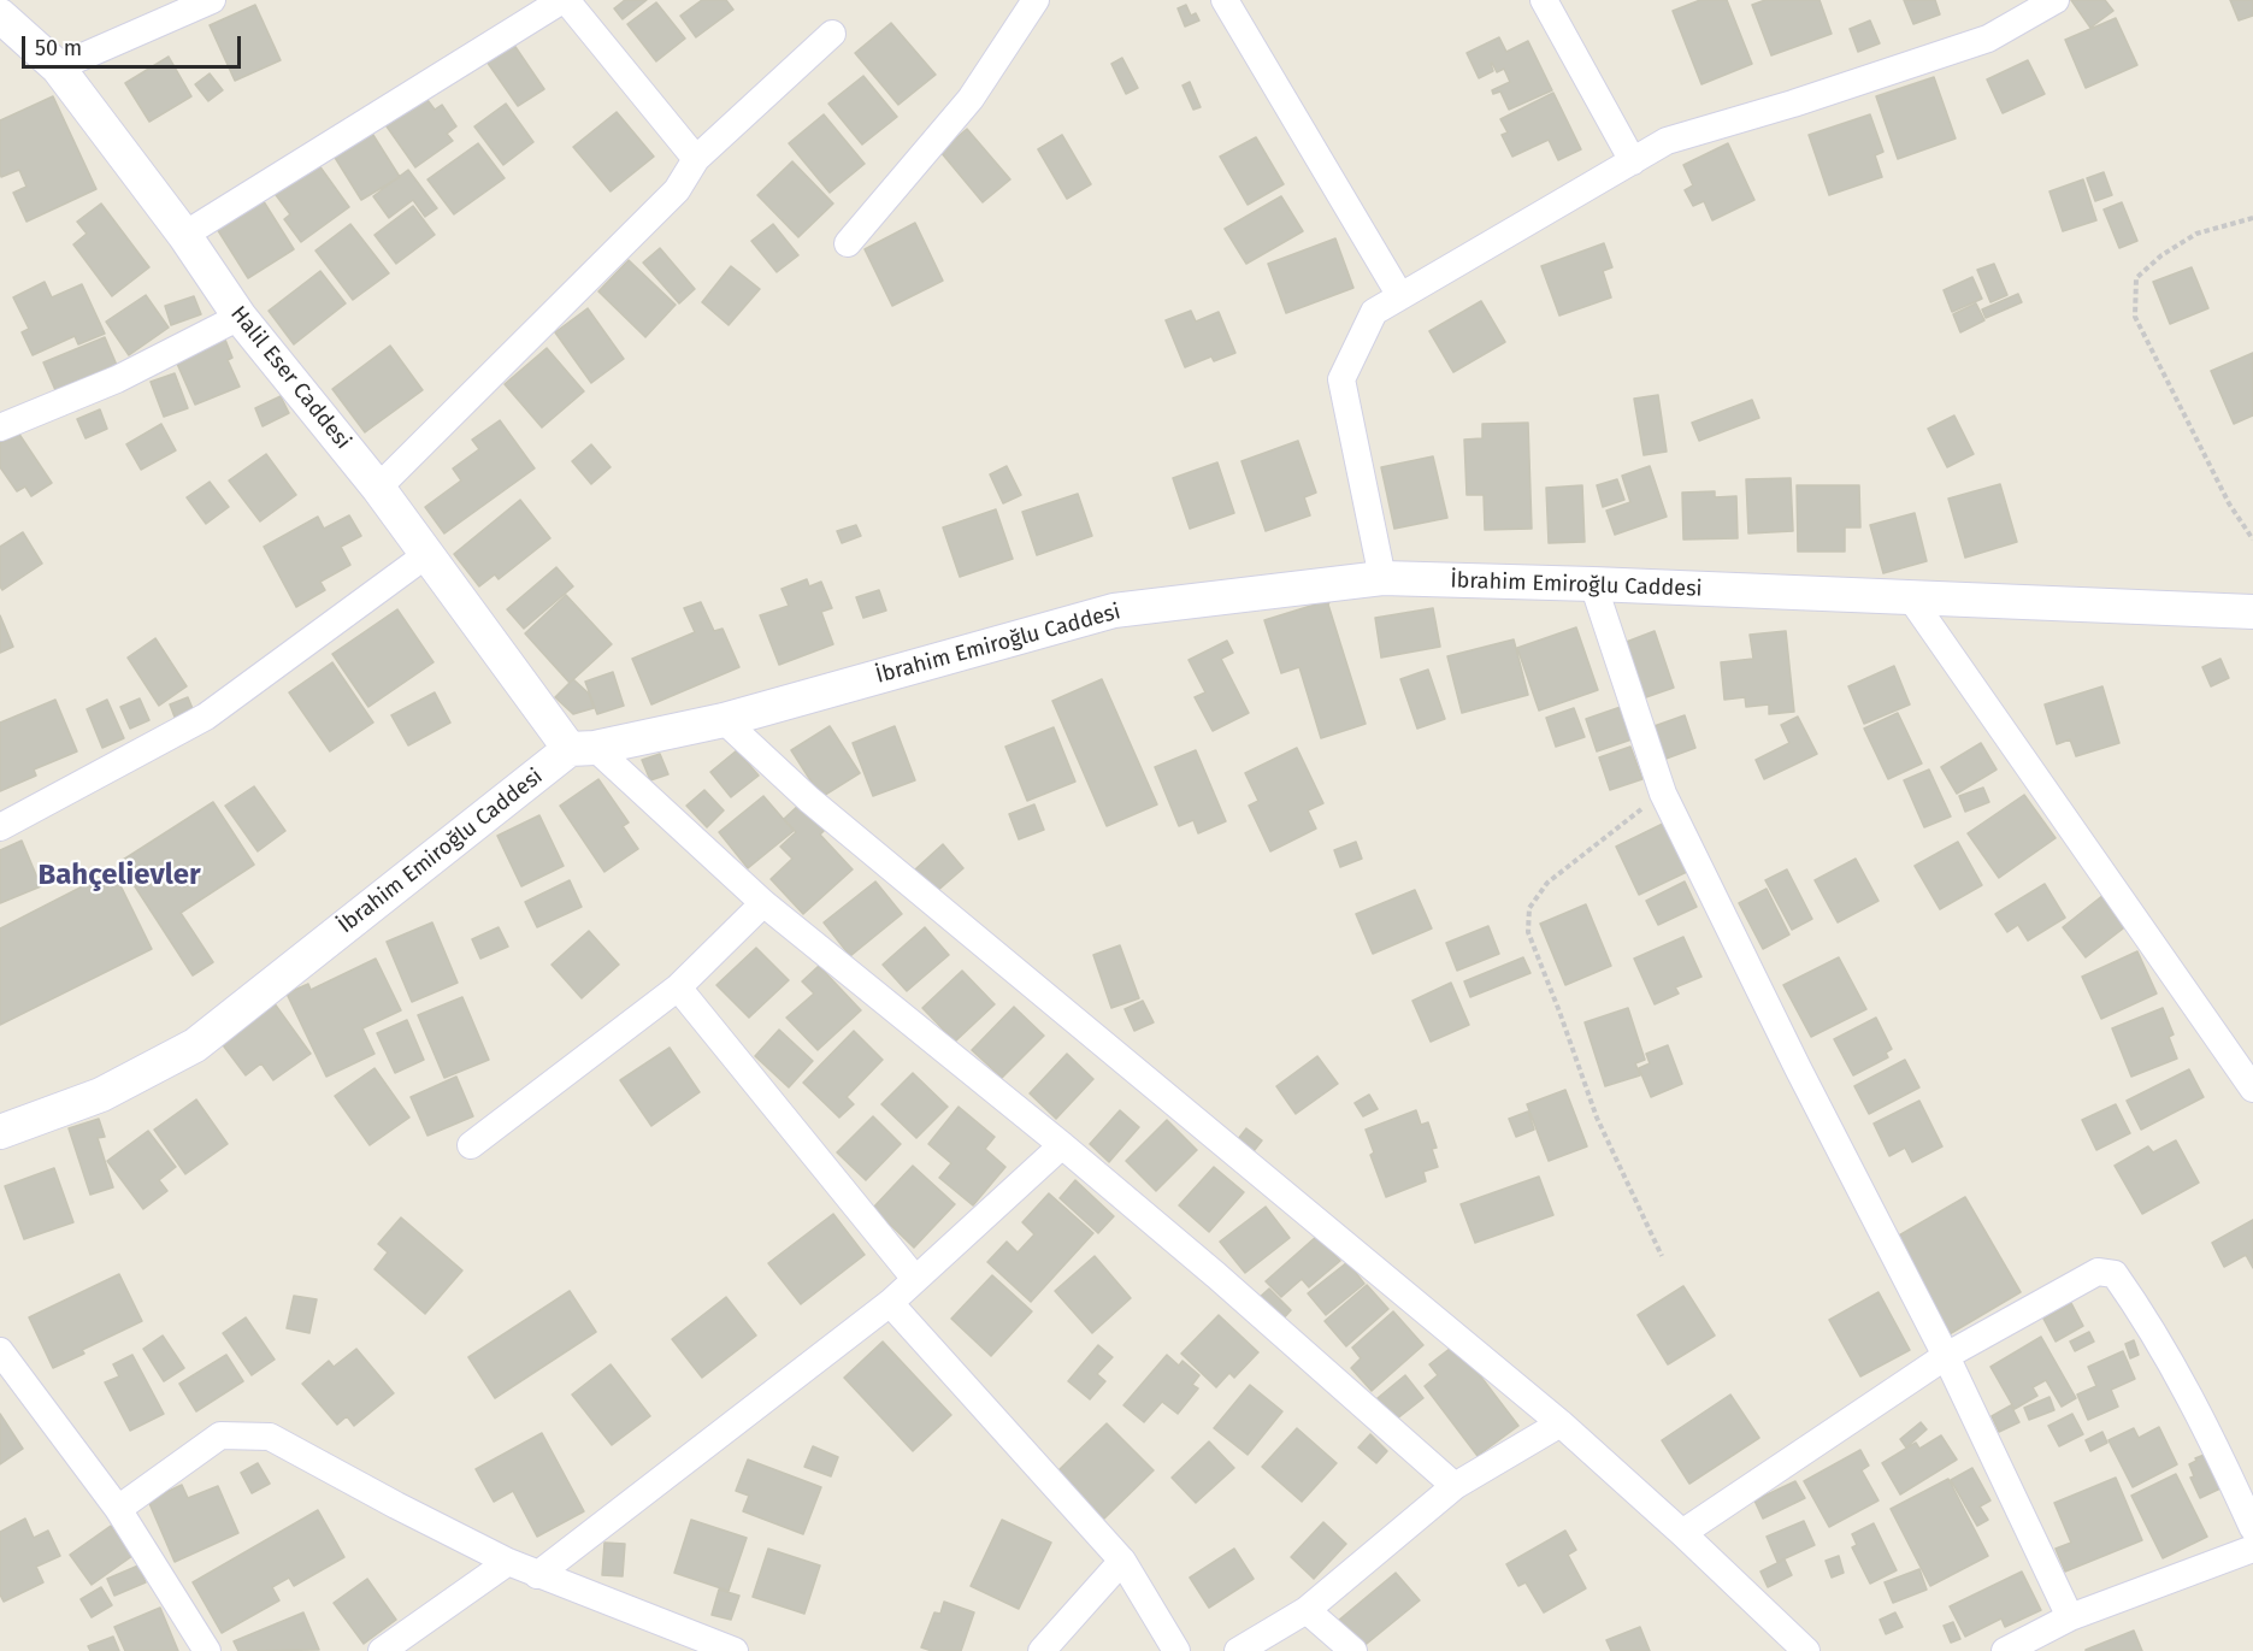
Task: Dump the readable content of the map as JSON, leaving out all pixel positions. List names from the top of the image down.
{
  "streets": {
    "street": ["Halil Eser Caddesi", "İbrahim Emiroğlu Caddesi"]
  },
  "crossings": [
    ["Halil Eser Caddesi", "İbrahim Emiroğlu Caddesi"]
  ],
  "districts": ["Bahçelievler"],
  "scale_bar": "50 m"
}
